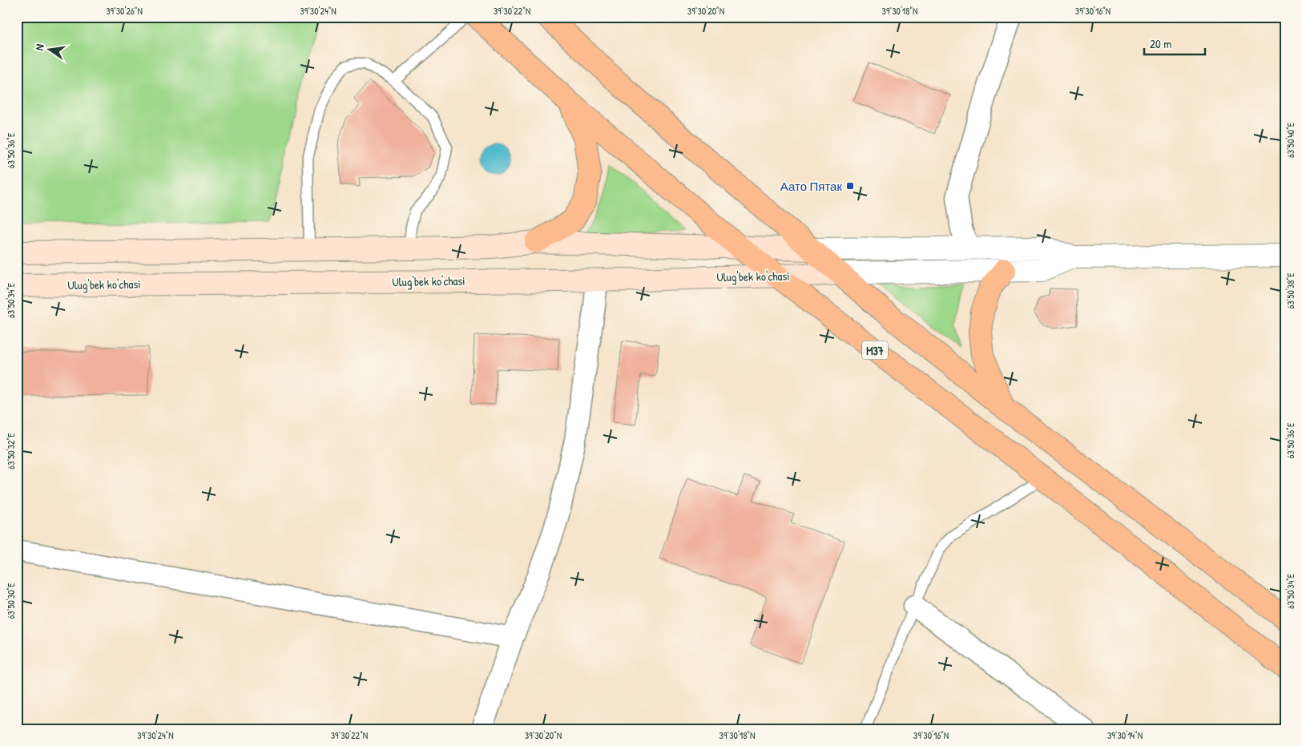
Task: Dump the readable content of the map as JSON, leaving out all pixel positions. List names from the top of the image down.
{
  "streets": {
    "highway": ["M37"],
    "main road": ["Ulug'bek ko'chasi"]
  },
  "crossings": [
    ["Ulug'bek ko'chasi", "M37"]
  ],
  "places": {
    "transit": ["Аато Пятак"]
  },
  "scale_bar": "20 m",
  "north": "left",
  "coordinates": [
    "39°30'26\"N",
    "39°30'24\"N",
    "39°30'22\"N",
    "39°30'20\"N",
    "39°30'18\"N",
    "39°30'16\"N",
    "63°50'40\"E",
    "63°50'36\"E",
    "63°50'38\"E",
    "63°50'34\"E",
    "63°50'32\"E",
    "63°50'30\"E",
    "39°30'14\"N"
  ]
}
